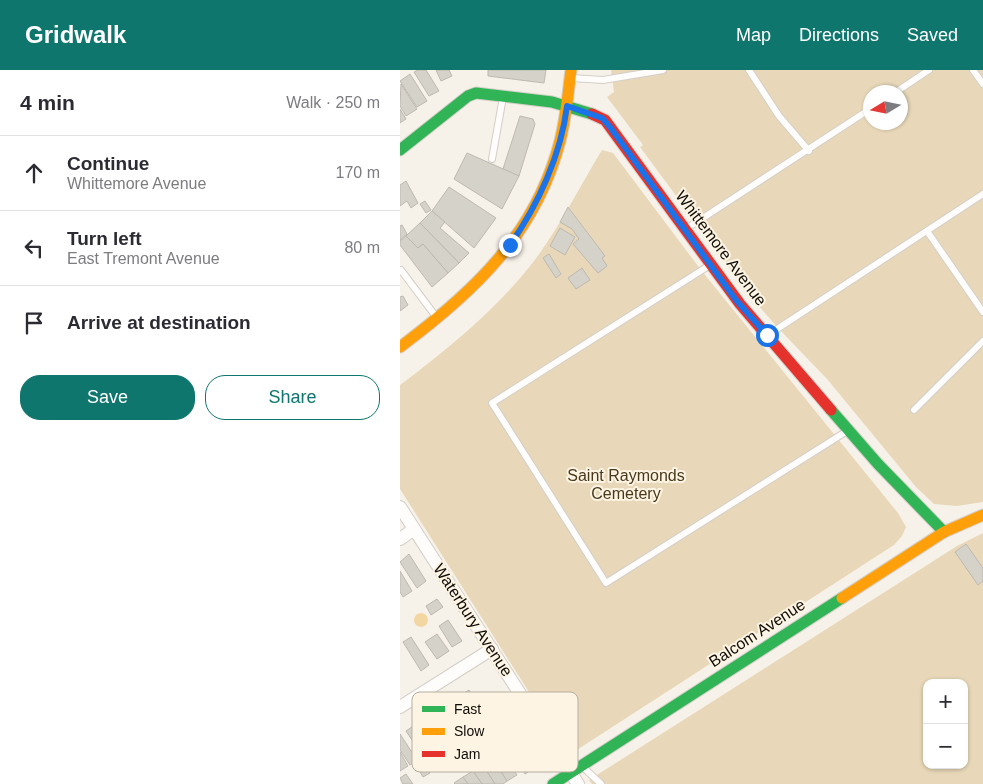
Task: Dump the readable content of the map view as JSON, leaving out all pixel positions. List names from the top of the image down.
{
  "streets": {
    "street": ["Whittemore Avenue", "Waterbury Avenue", "Balcom Avenue"]
  },
  "crossings": [
    ["Whittemore Avenue", "Balcom Avenue"]
  ],
  "parks": ["Saint Raymonds Cemetery"],
  "legend": ["Fast", "Slow", "Jam"],
  "north": "left",
  "page": {
    "header": "Gridwalk",
    "nav": ["Map", "Directions", "Saved"],
    "heading": ["4 min", "Walk · 250 m"],
    "list": [
      ["Continue", "Whittemore Avenue", "170 m"],
      ["Turn left", "East Tremont Avenue", "80 m"],
      "Arrive at destination"
    ],
    "buttons": ["Save", "Share"],
    "map_buttons": ["+", "−"]
  }
}
